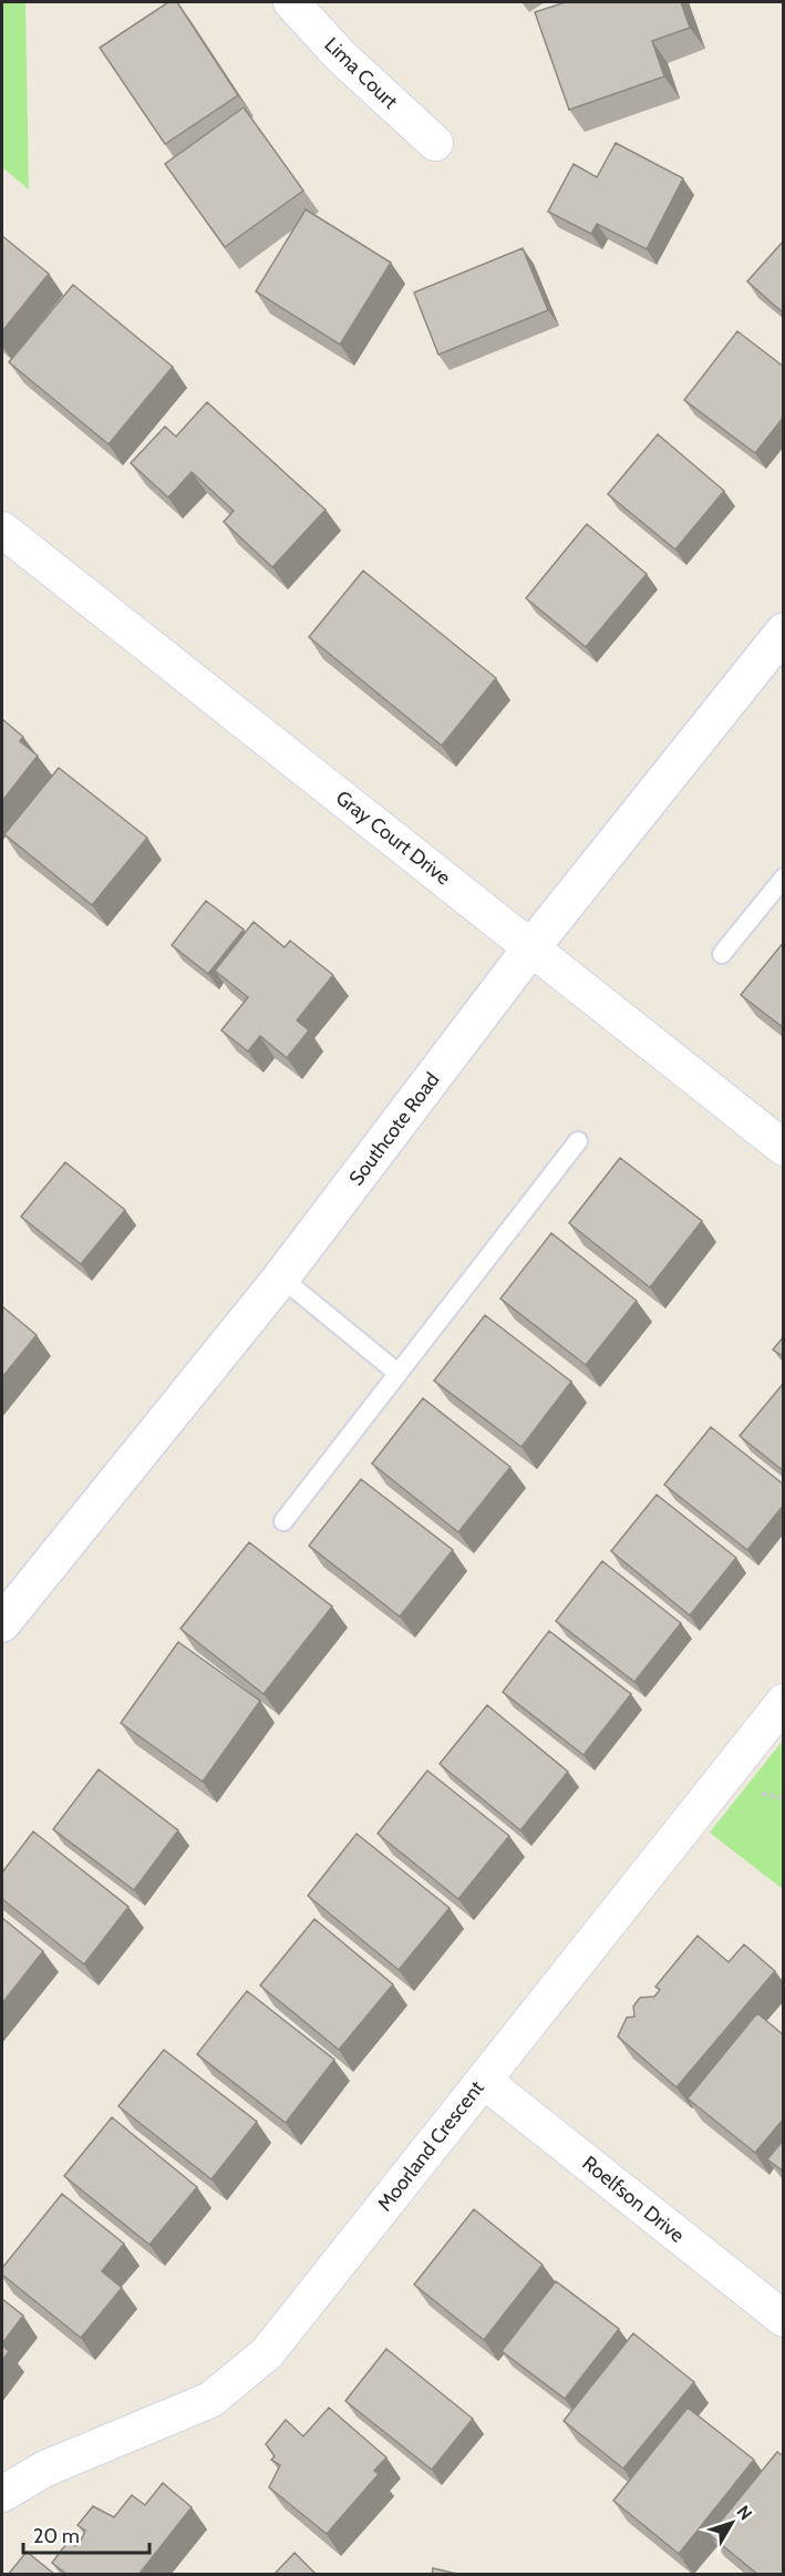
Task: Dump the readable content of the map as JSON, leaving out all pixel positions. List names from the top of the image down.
{
  "streets": {
    "main road": ["Southcote Road"],
    "street": [
      "Lima Court",
      "Gray Court Drive",
      "Moorland Crescent",
      "Roelfson Drive"
    ]
  },
  "crossings": [
    ["Gray Court Drive", "Southcote Road"],
    ["Moorland Crescent", "Roelfson Drive"]
  ],
  "scale_bar": "20 m",
  "north": "top right"
}
